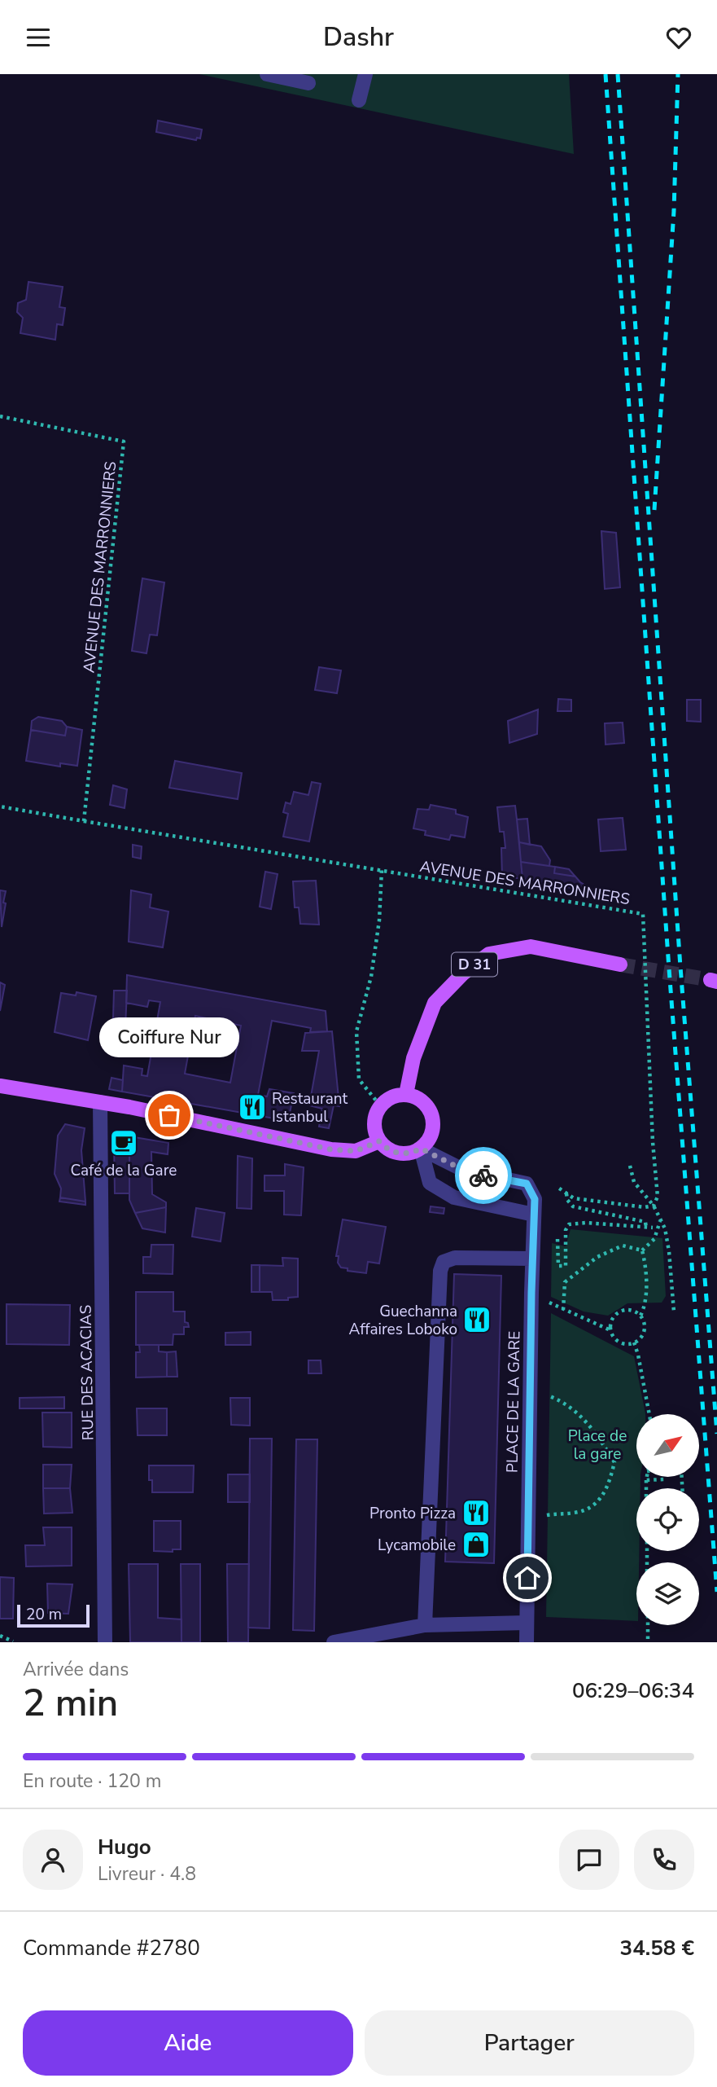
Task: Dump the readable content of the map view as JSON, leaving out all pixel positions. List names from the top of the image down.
{
  "streets": {
    "main road": ["D 31"],
    "street": ["RUE DES ACACIAS", "PLACE DE LA GARE"],
    "path": ["AVENUE DES MARRONNIERS"]
  },
  "crossings": [
    ["D 31", "PLACE DE LA GARE"]
  ],
  "parks": ["Place de la gare"],
  "places": {
    "restaurant": ["Restaurant Istanbul", "Guechanna Affaires Loboko", "Pronto Pizza"],
    "other": ["Coiffure Nur"],
    "cafe": ["Café de la Gare"],
    "shop": ["Lycamobile"]
  },
  "scale_bar": "20 m",
  "north": "top right",
  "page": {
    "header": "Dashr",
    "bubble": "Coiffure Nur",
    "scale": "20 m",
    "heading": ["2 min", "Arrivée dans", "06:29–06:34"],
    "panel": [
      "Hugo",
      "Livreur · 4.8",
      "Commande #2780",
      "34.58 €"
    ],
    "bar": "En route · 120 m",
    "buttons": ["Aide", "Partager"]
  }
}
